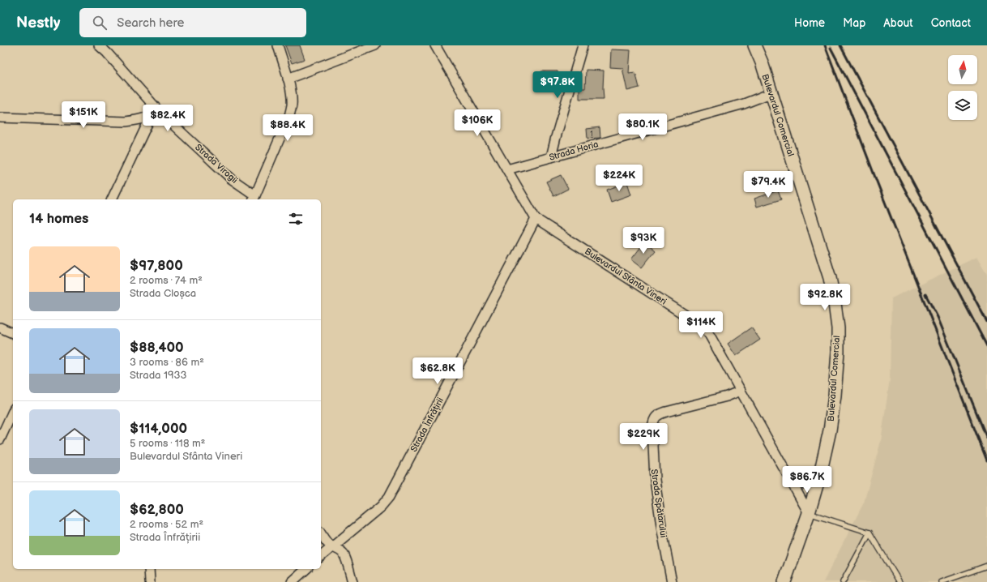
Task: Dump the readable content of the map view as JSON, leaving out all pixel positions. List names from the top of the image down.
{
  "streets": {
    "main road": ["Bulevardul Comercial"],
    "street": [
      "Strada Horia",
      "Strada Virogii",
      "Bulevardul Sfânta Vineri",
      "Strada Înfrățirii",
      "Strada Spătarului"
    ]
  },
  "crossings": [
    ["Bulevardul Comercial", "Strada Horia"],
    ["Bulevardul Comercial", "Bulevardul Sfânta Vineri"],
    ["Strada Horia", "Bulevardul Sfânta Vineri"],
    ["Bulevardul Sfânta Vineri", "Strada Înfrățirii"],
    ["Bulevardul Sfânta Vineri", "Strada Spătarului"]
  ],
  "house_numbers": ["1"],
  "north": "top",
  "page": {
    "header": "Nestly",
    "search": "Search here",
    "nav": [
      "Home",
      "Map",
      "About",
      "Contact"
    ],
    "price": [
      "$97.8K",
      "$151K",
      "$82.4K",
      "$106K",
      "$80.1K",
      "$88.4K",
      "$224K",
      "$79.4K",
      "$93K",
      "$92.8K",
      "$114K",
      "$62.8K",
      "$229K",
      "$86.7K"
    ],
    "heading": "14 homes",
    "list": [
      {
        "name": "$97,800",
        "note": "2 rooms · 74 m² · Strada Cloșca"
      },
      {
        "name": "$88,400",
        "note": "3 rooms · 86 m² · Strada 1933"
      },
      {
        "name": "$114,000",
        "note": "5 rooms · 118 m² · Bulevardul Sfânta Vineri"
      },
      {
        "name": "$62,800",
        "note": "2 rooms · 52 m² · Strada Înfrățirii"
      }
    ]
  }
}
